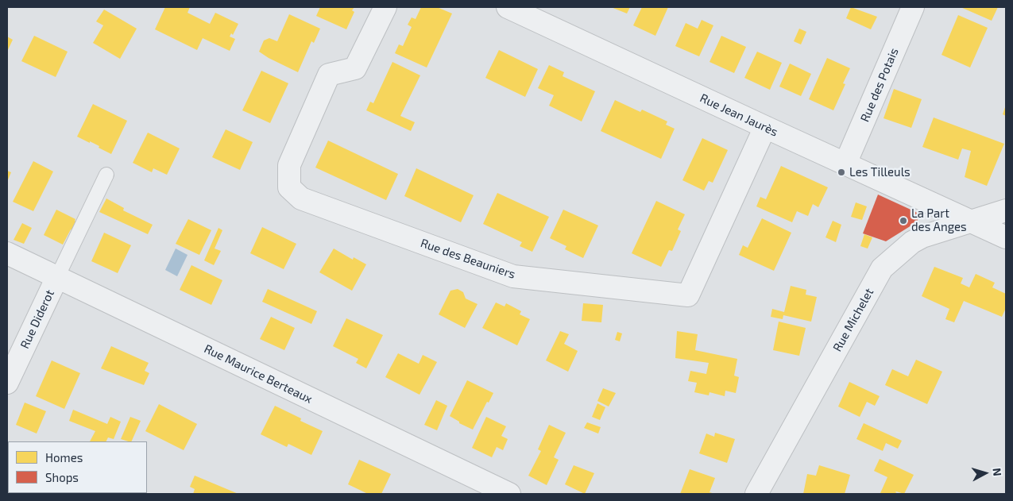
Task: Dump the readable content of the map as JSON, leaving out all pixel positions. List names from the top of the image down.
{
  "streets": {
    "street": [
      "Rue des Potais",
      "Rue Jean Jaurès",
      "Rue des Beauniers",
      "Rue Diderot",
      "Rue Michelet",
      "Rue Maurice Berteaux"
    ]
  },
  "crossings": [
    ["Rue des Potais", "Rue Jean Jaurès"],
    ["Rue Jean Jaurès", "Rue des Beauniers"],
    ["Rue Jean Jaurès", "Rue Michelet"],
    ["Rue Diderot", "Rue Maurice Berteaux"]
  ],
  "places": ["Les Tilleuls", "La Part des Anges"],
  "legend": ["Homes", "Shops"],
  "north": "right"
}
